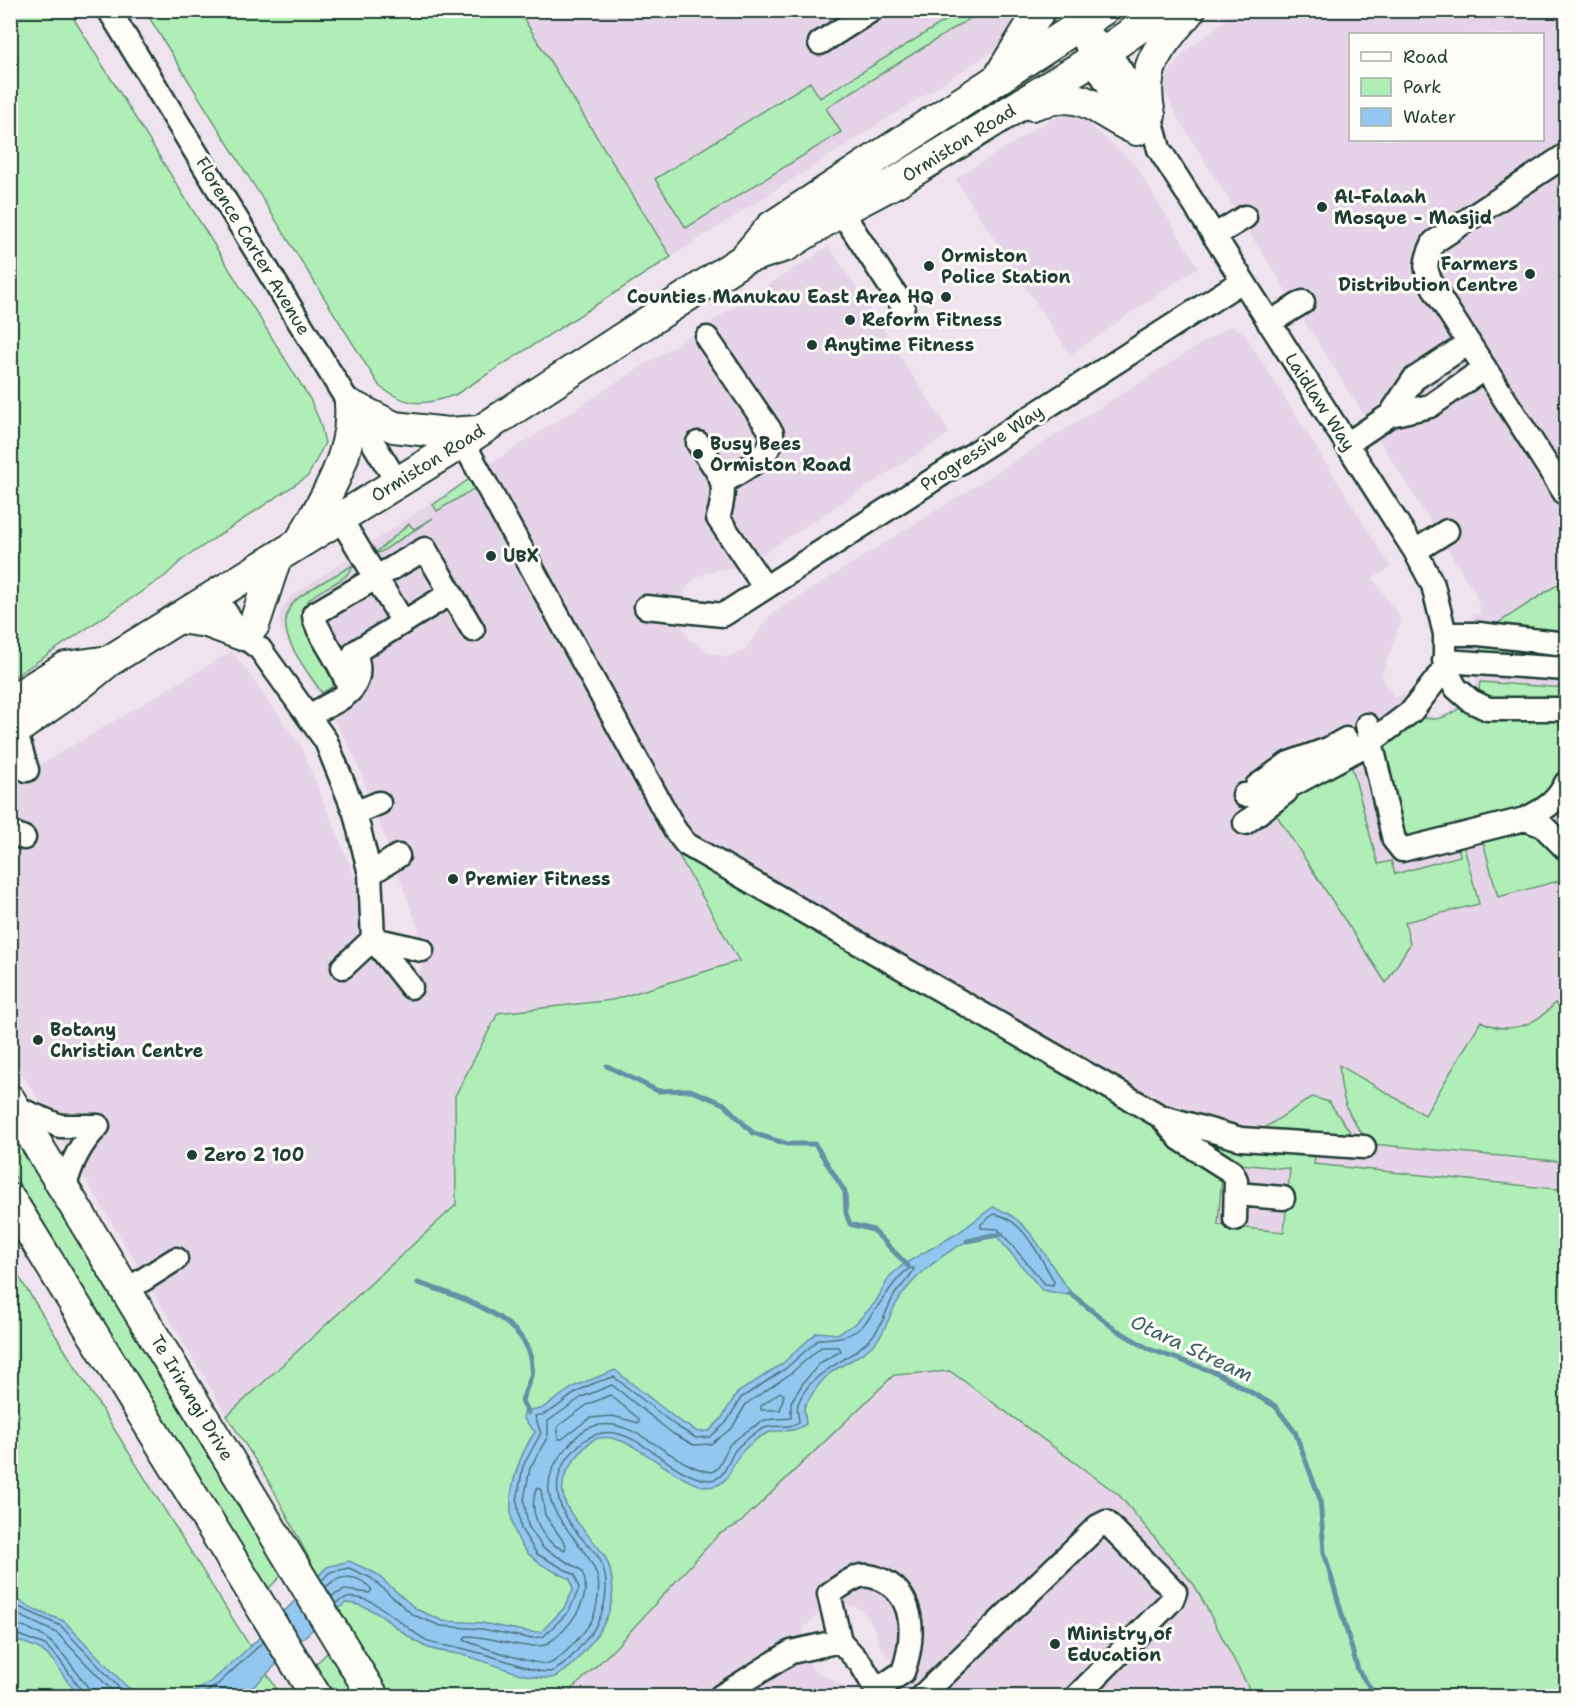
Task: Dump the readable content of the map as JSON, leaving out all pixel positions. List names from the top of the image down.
{
  "streets": {
    "main road": ["Ormiston Road", "Te Irirangi Drive"],
    "street": ["Florence Carter Avenue", "Laidlaw Way", "Progressive Way"]
  },
  "crossings": [
    ["Ormiston Road", "Florence Carter Avenue"],
    ["Ormiston Road", "Laidlaw Way"],
    ["Laidlaw Way", "Progressive Way"]
  ],
  "water": ["Otara Stream"],
  "places": [
    "Al-Falaah Mosque - Masjid",
    "Ormiston Police Station",
    "Farmers Distribution Centre",
    "Counties Manukau East Area HQ",
    "Reform Fitness",
    "Anytime Fitness",
    "Busy Bees Ormiston Road",
    "UBX",
    "Premier Fitness",
    "Botany Christian Centre",
    "Zero 2 100",
    "Ministry of Education"
  ],
  "legend": ["Road", "Park", "Water"]
}
